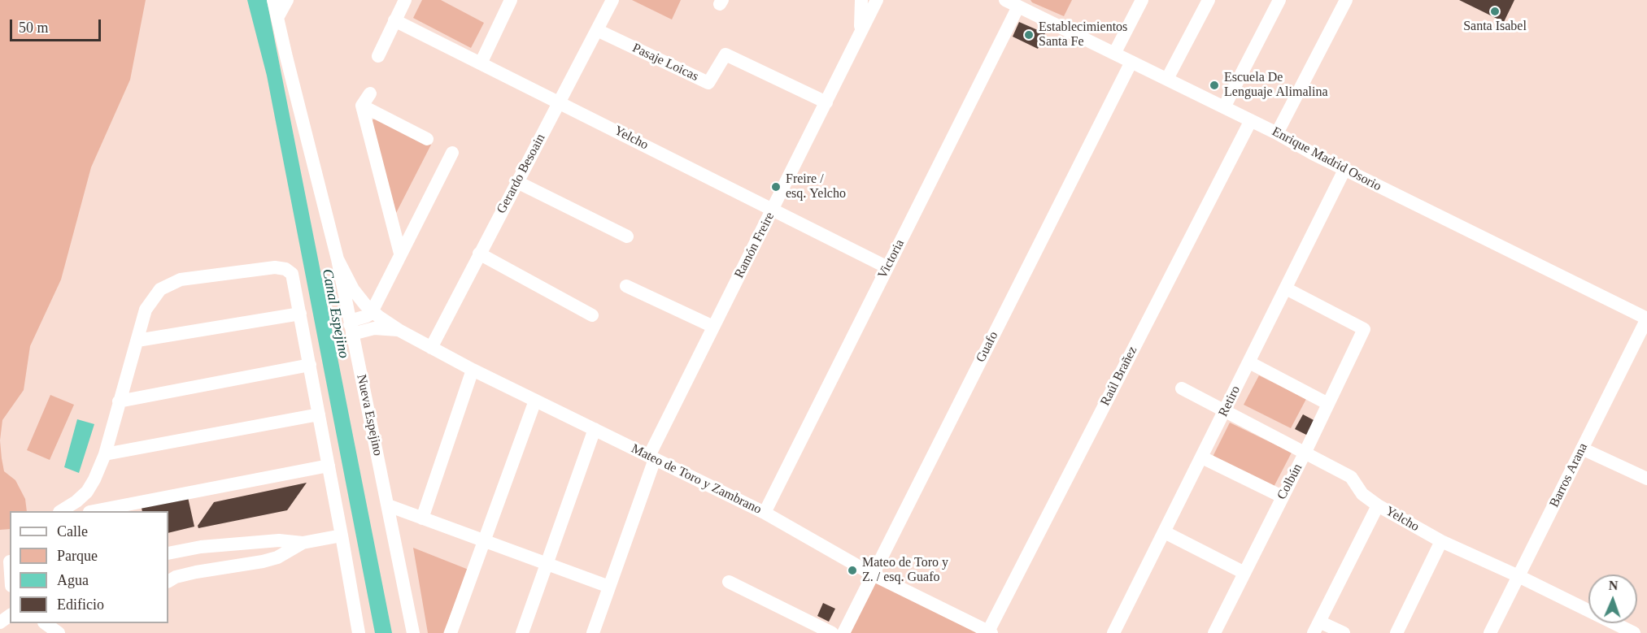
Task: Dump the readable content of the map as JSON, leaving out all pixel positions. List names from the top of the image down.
{
  "streets": {
    "street": [
      "Pasaje Loicas",
      "Yelcho",
      "Enrique Madrid Osorio",
      "Gerardo Besoain",
      "Ramón Freire",
      "Victoria",
      "Guafo",
      "Raúl Brañez",
      "Retiro",
      "Nueva Espejino",
      "Barros Arana",
      "Mateo de Toro y Zambrano",
      "Colbún"
    ]
  },
  "crossings": [
    ["Pasaje Loicas", "Gerardo Besoain"],
    ["Pasaje Loicas", "Ramón Freire"],
    ["Yelcho", "Gerardo Besoain"],
    ["Yelcho", "Ramón Freire"],
    ["Yelcho", "Victoria"],
    ["Yelcho", "Retiro"],
    ["Yelcho", "Barros Arana"],
    ["Yelcho", "Colbún"],
    ["Enrique Madrid Osorio", "Victoria"],
    ["Enrique Madrid Osorio", "Guafo"],
    ["Enrique Madrid Osorio", "Raúl Brañez"],
    ["Enrique Madrid Osorio", "Retiro"],
    ["Enrique Madrid Osorio", "Barros Arana"],
    ["Gerardo Besoain", "Mateo de Toro y Zambrano"],
    ["Ramón Freire", "Mateo de Toro y Zambrano"],
    ["Victoria", "Mateo de Toro y Zambrano"],
    ["Guafo", "Mateo de Toro y Zambrano"],
    ["Raúl Brañez", "Mateo de Toro y Zambrano"],
    ["Retiro", "Colbún"],
    ["Nueva Espejino", "Mateo de Toro y Zambrano"]
  ],
  "water": ["Canal Espejino"],
  "places": [
    "Santa Isabel",
    "Establecimientos Santa Fe",
    "Escuela De Lenguaje Alimalina",
    "Freire / esq. Yelcho",
    "Mateo de Toro y Z. / esq. Guafo"
  ],
  "legend": [
    "Calle",
    "Parque",
    "Agua",
    "Edificio"
  ],
  "scale_bar": "50 m",
  "north": "top"
}
